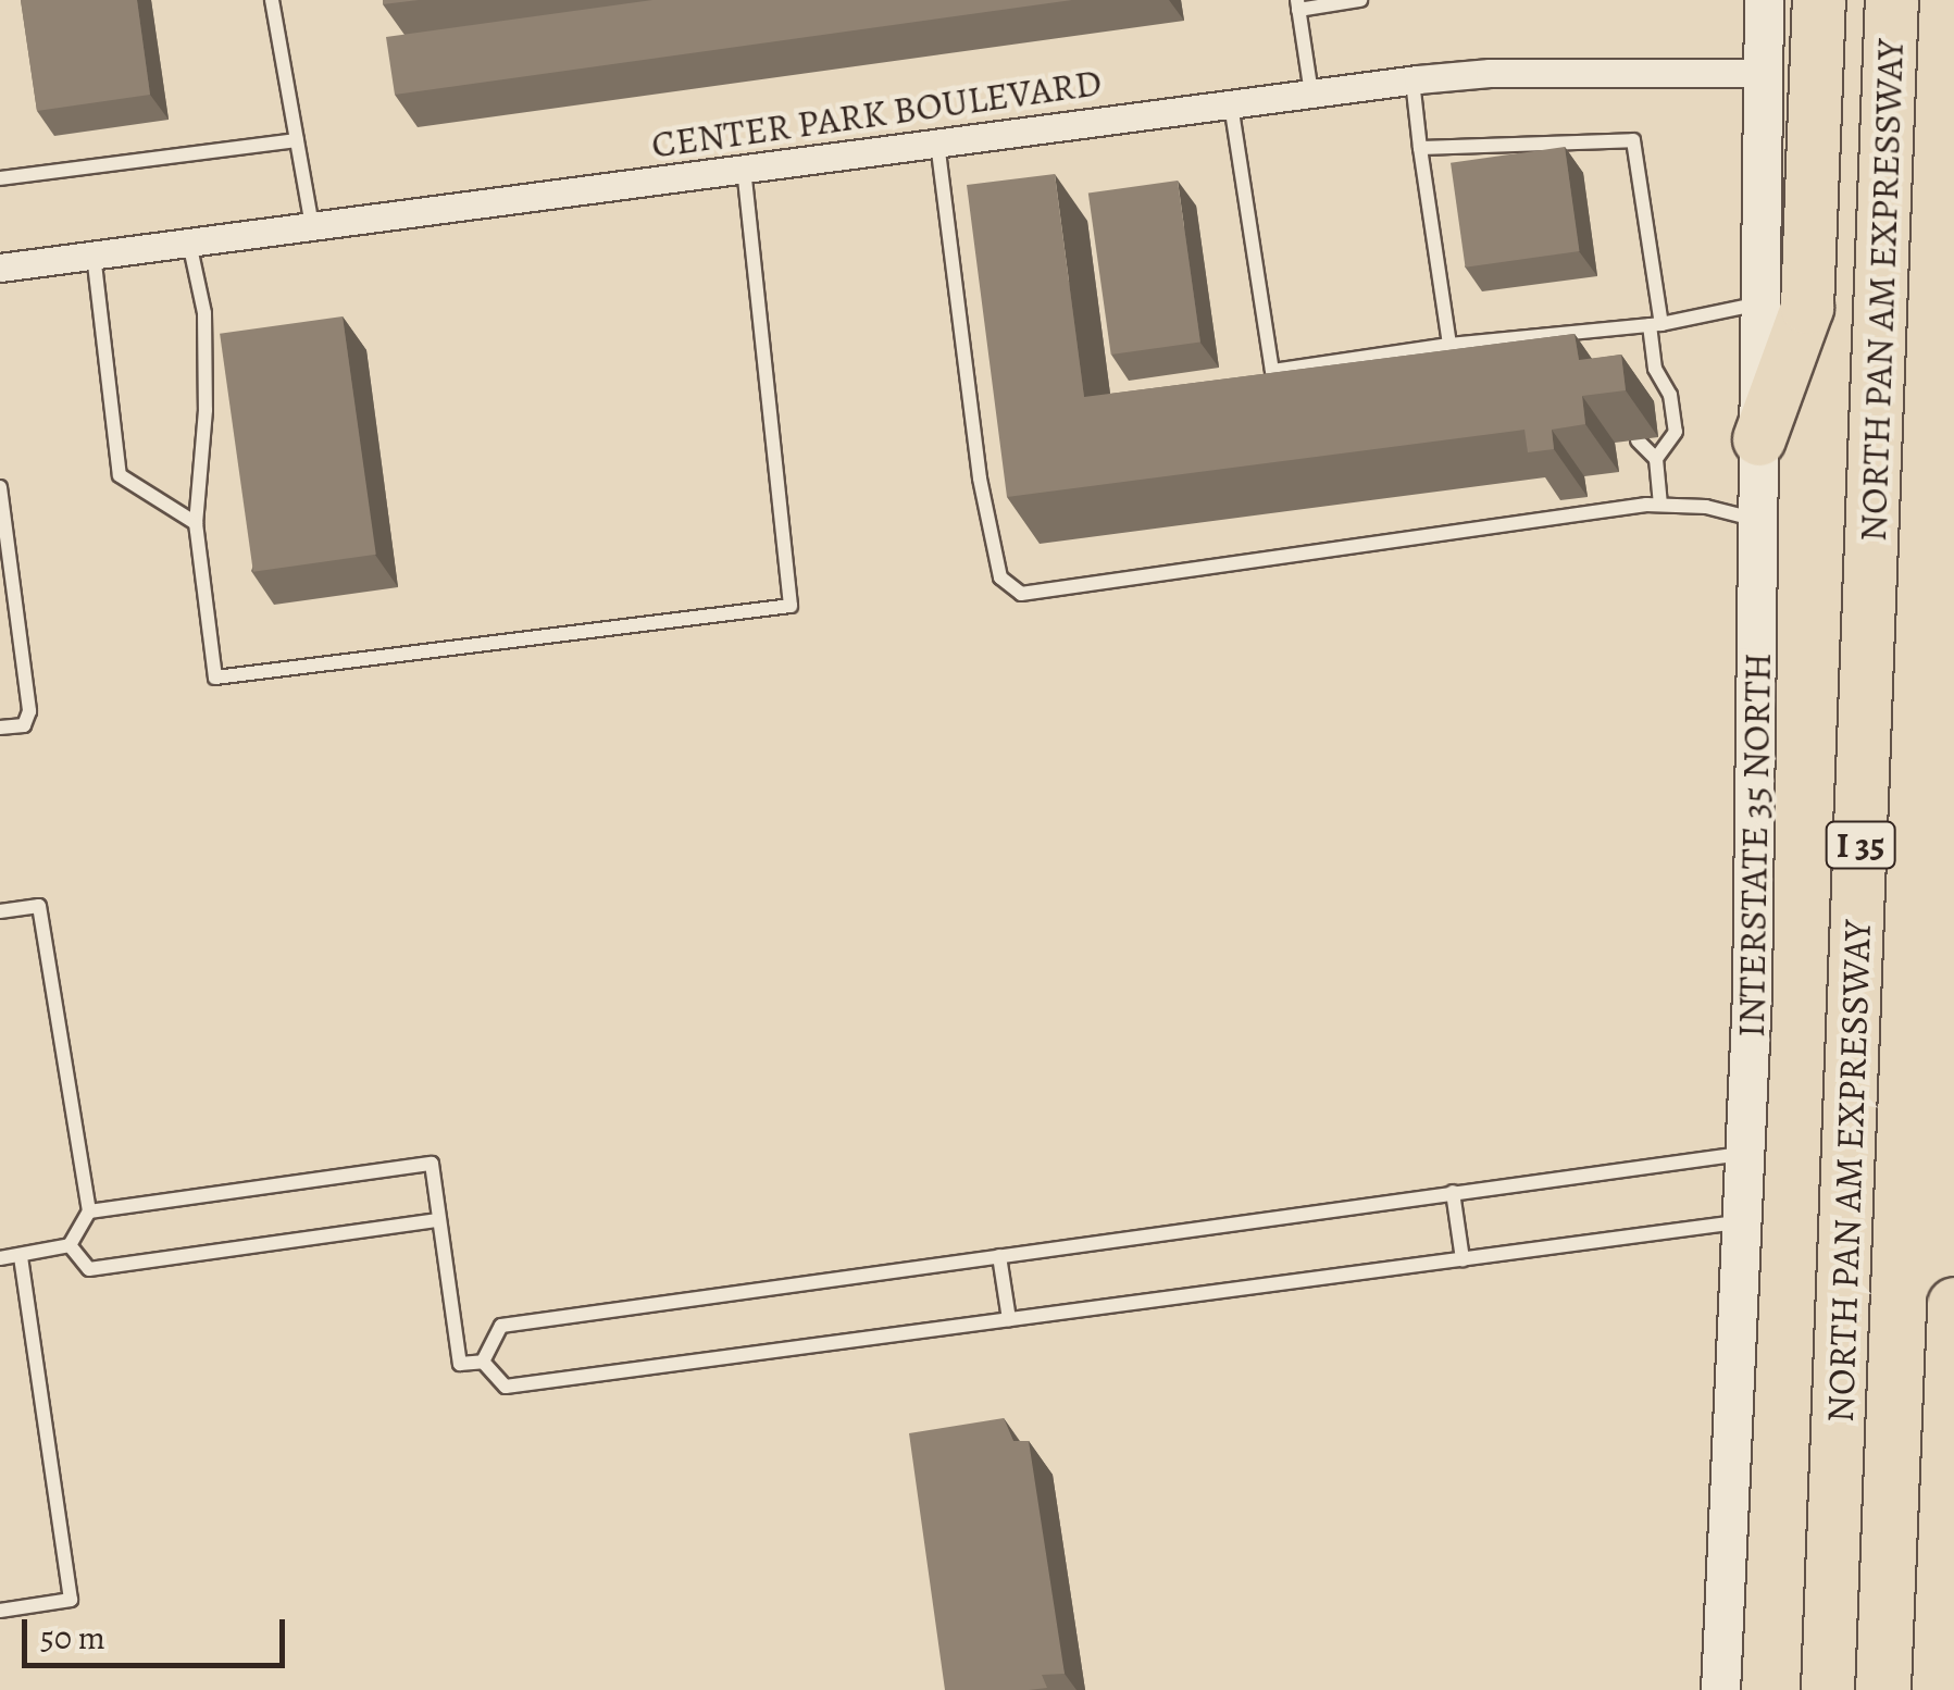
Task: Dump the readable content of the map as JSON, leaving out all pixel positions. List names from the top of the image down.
{
  "streets": {
    "highway": ["NORTH PAN AM EXPRESSWAY", "I 35"],
    "main road": ["INTERSTATE 35 NORTH"],
    "street": ["CENTER PARK BOULEVARD"]
  },
  "crossings": [
    ["CENTER PARK BOULEVARD", "INTERSTATE 35 NORTH"]
  ],
  "scale_bar": "50 m"
}
